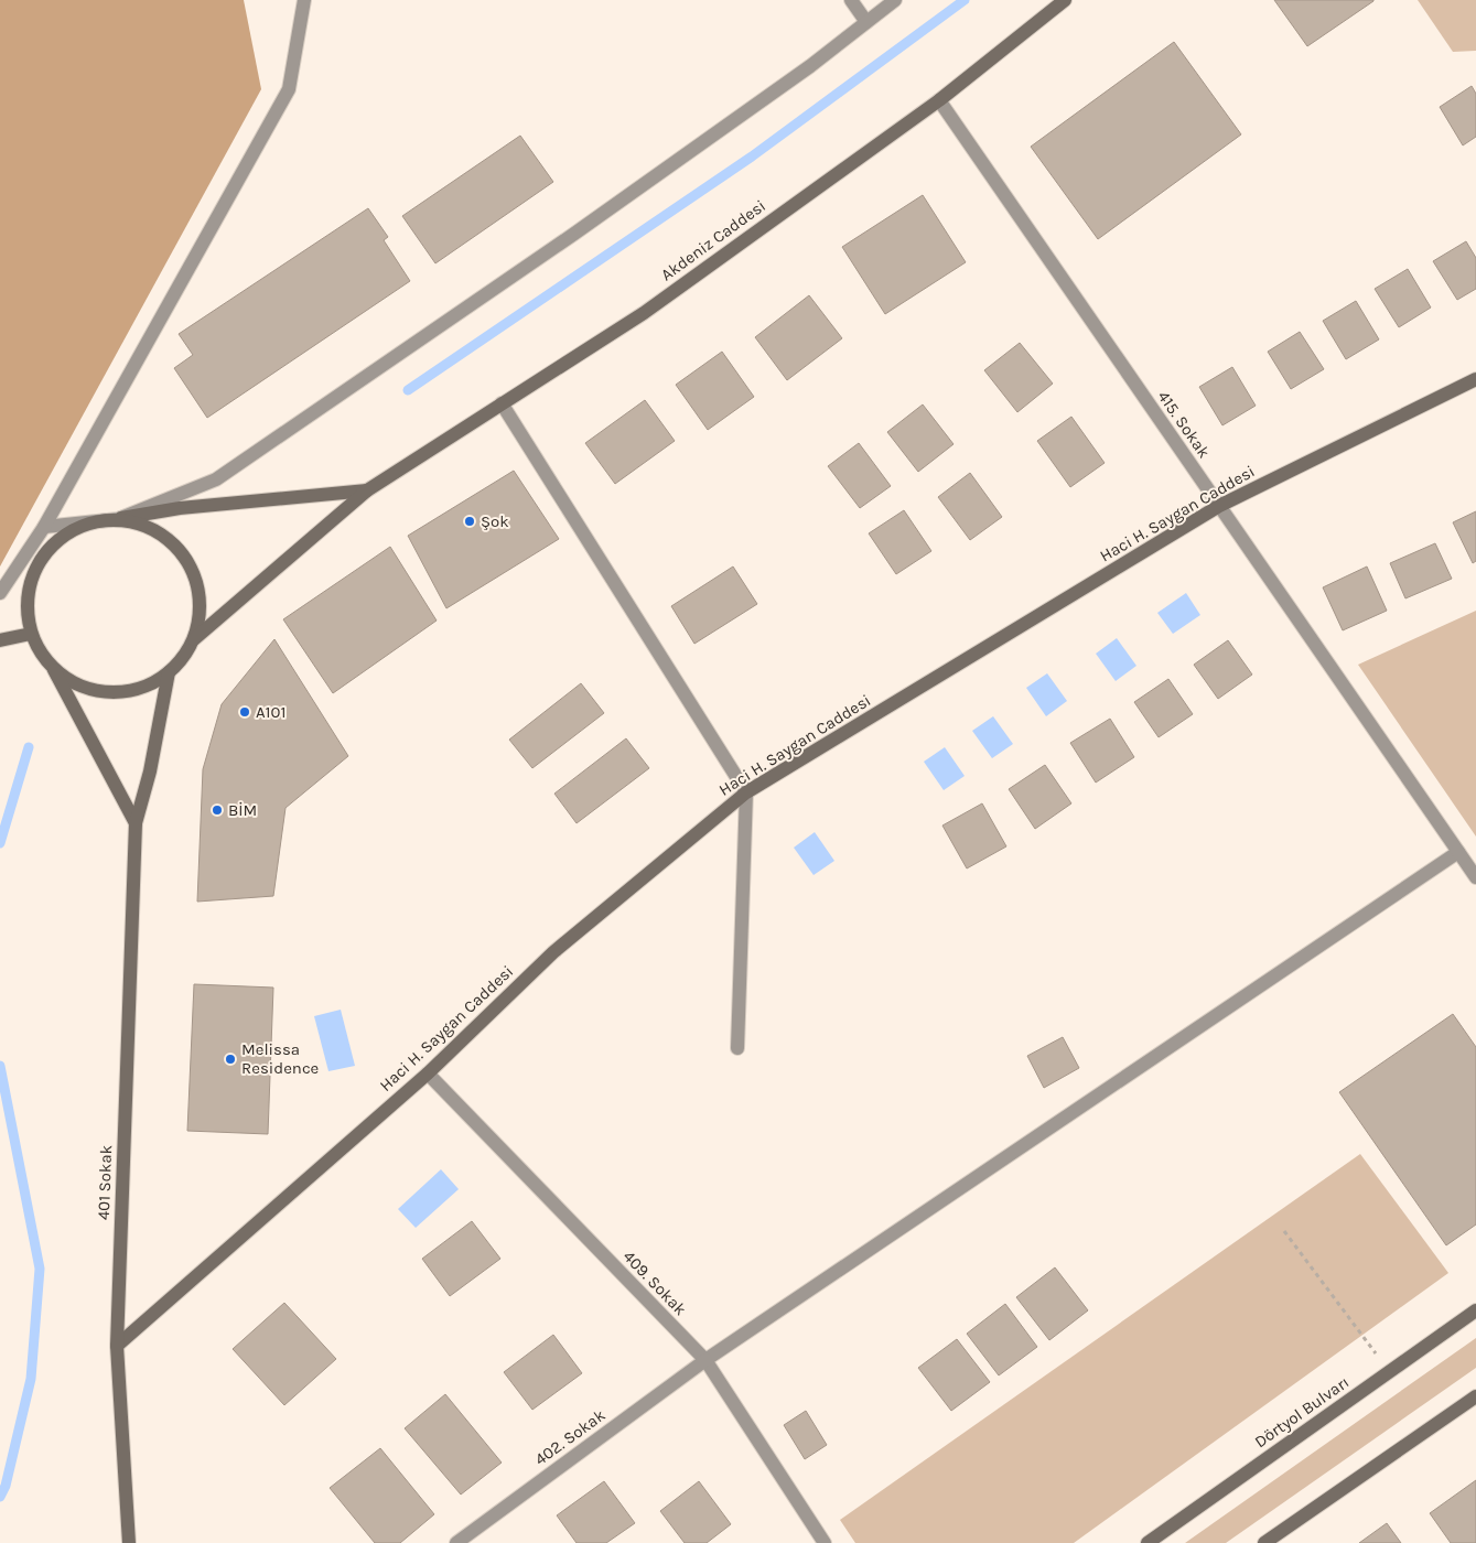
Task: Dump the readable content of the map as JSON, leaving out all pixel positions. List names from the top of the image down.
{
  "streets": {
    "street": [
      "Akdeniz Caddesi",
      "415. Sokak",
      "Haci H. Saygan Caddesi",
      "401 Sokak",
      "409. Sokak",
      "Dörtyol Bulvarı",
      "402. Sokak"
    ]
  },
  "crossings": [
    ["Akdeniz Caddesi", "415. Sokak"],
    ["Akdeniz Caddesi", "401 Sokak"],
    ["415. Sokak", "Haci H. Saygan Caddesi"],
    ["415. Sokak", "402. Sokak"],
    ["Haci H. Saygan Caddesi", "401 Sokak"],
    ["Haci H. Saygan Caddesi", "409. Sokak"],
    ["409. Sokak", "402. Sokak"]
  ],
  "places": [
    "Şok",
    "A101",
    "BİM",
    "Melissa Residence"
  ]
}
